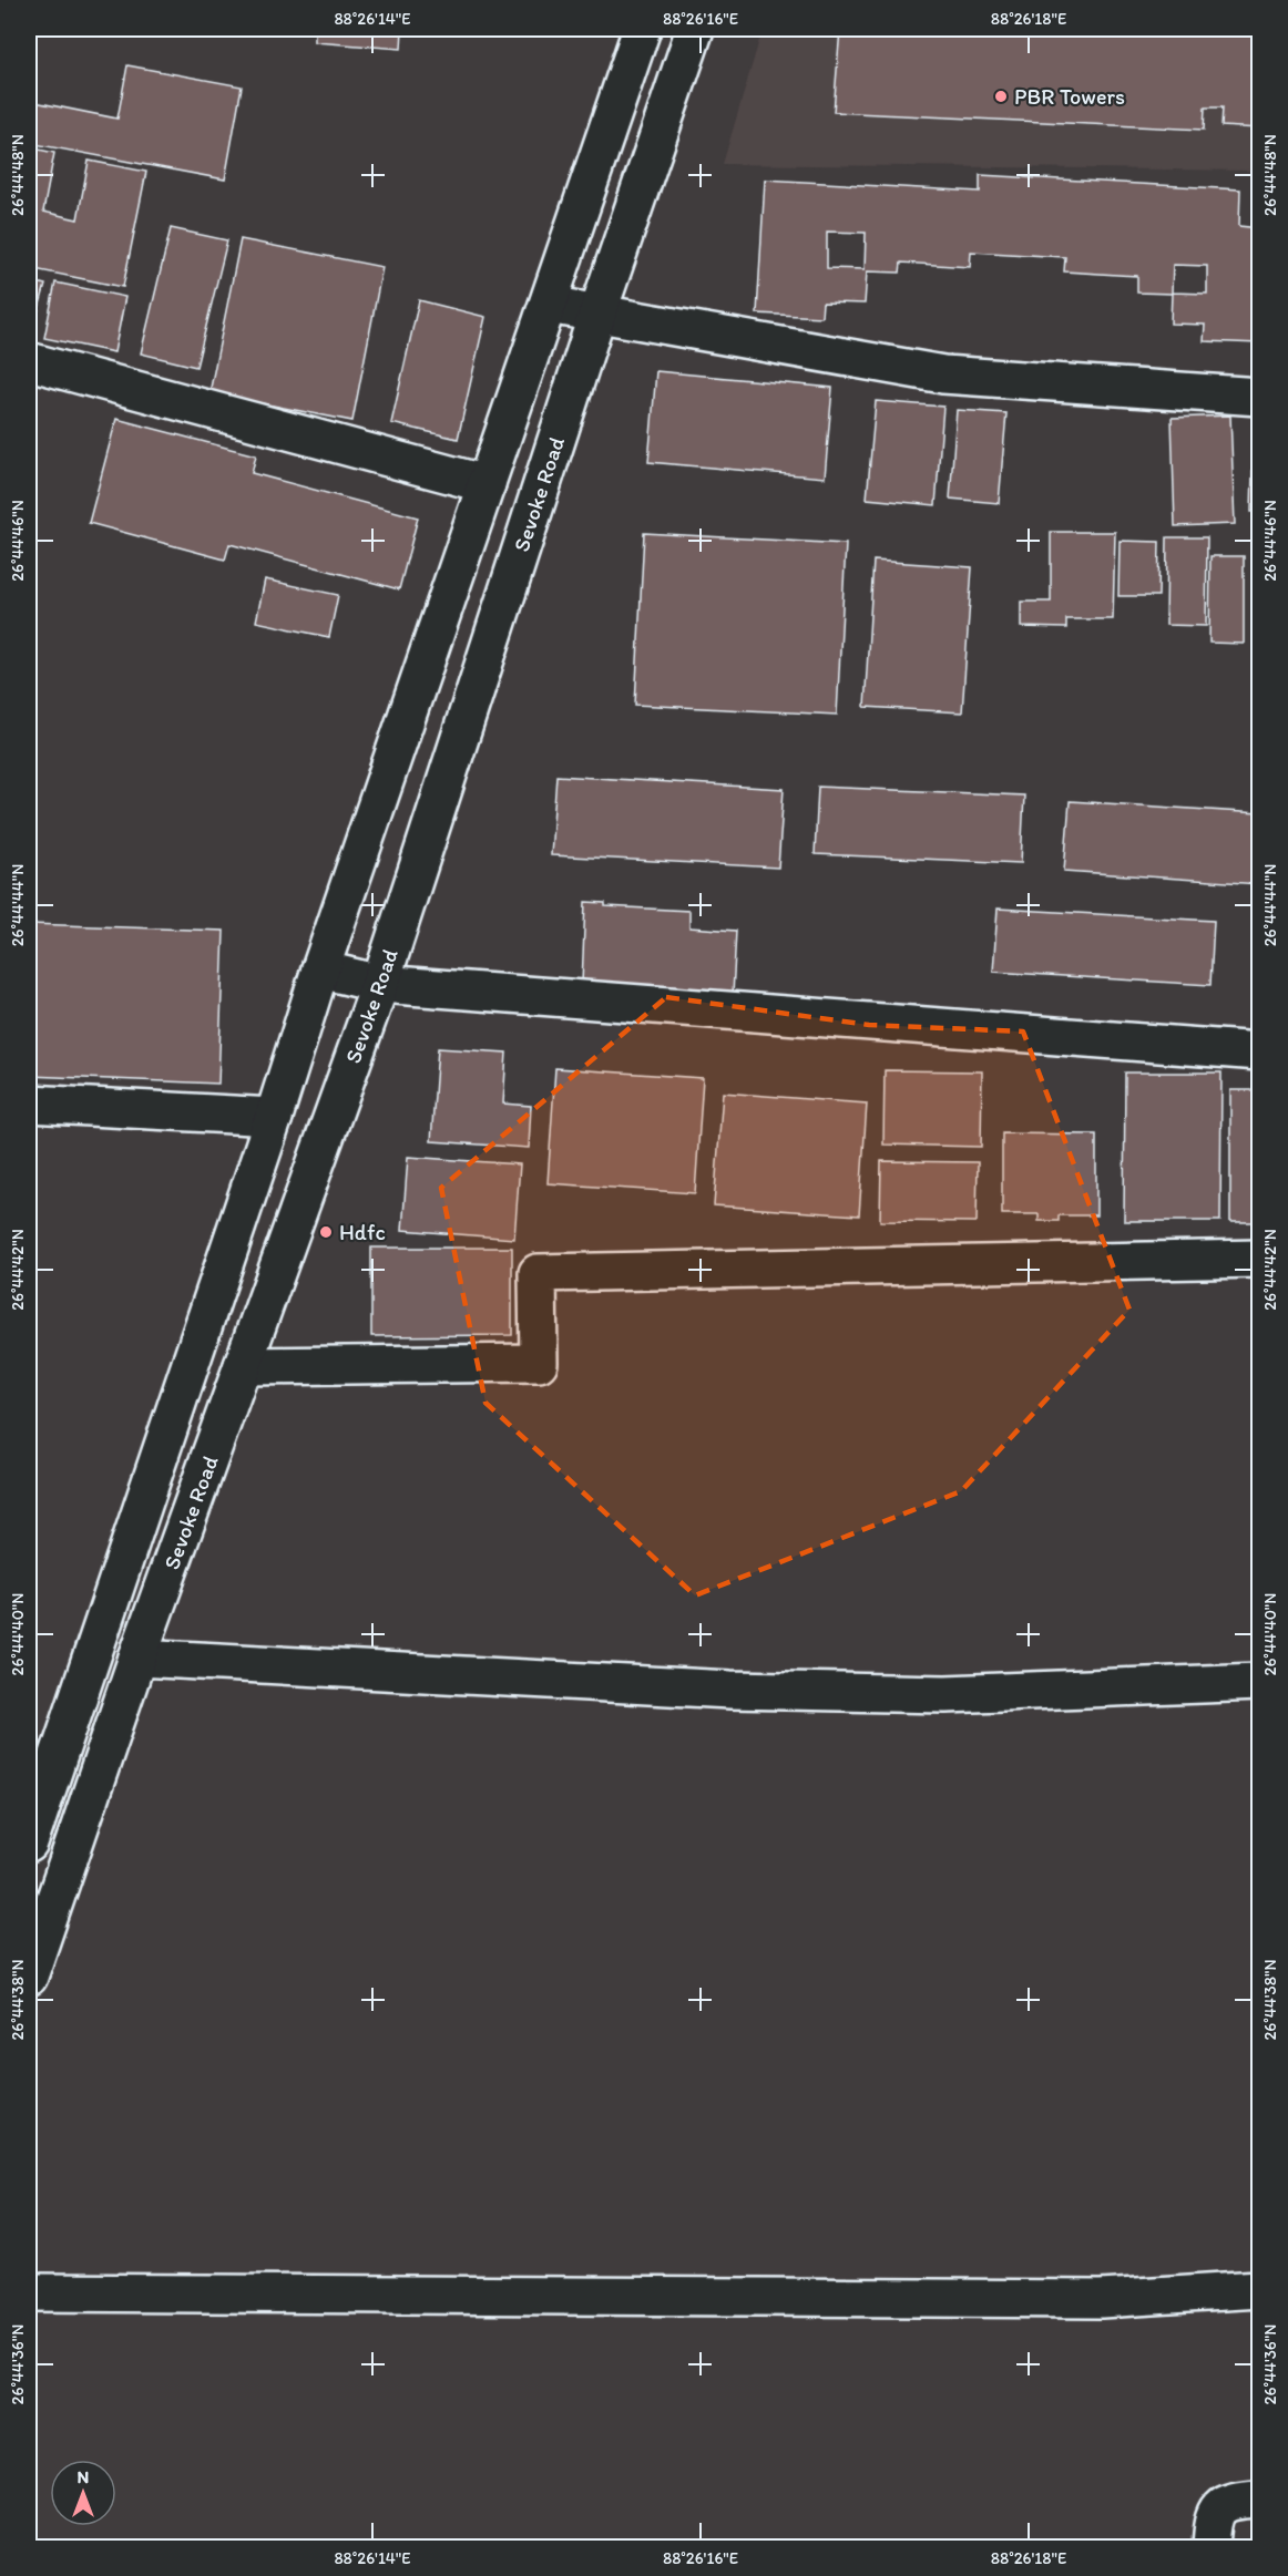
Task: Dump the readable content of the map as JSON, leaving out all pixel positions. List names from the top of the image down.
{
  "streets": {
    "street": ["Sevoke Road"]
  },
  "places": ["PBR Towers", "Hdfc"],
  "north": "top",
  "coordinates": [
    "88°26'14\"E",
    "88°26'16\"E",
    "88°26'18\"E",
    "26°44'48\"N",
    "26°44'46\"N",
    "26°44'44\"N",
    "26°44'42\"N",
    "26°44'40\"N",
    "26°44'38\"N",
    "26°44'36\"N"
  ]
}
